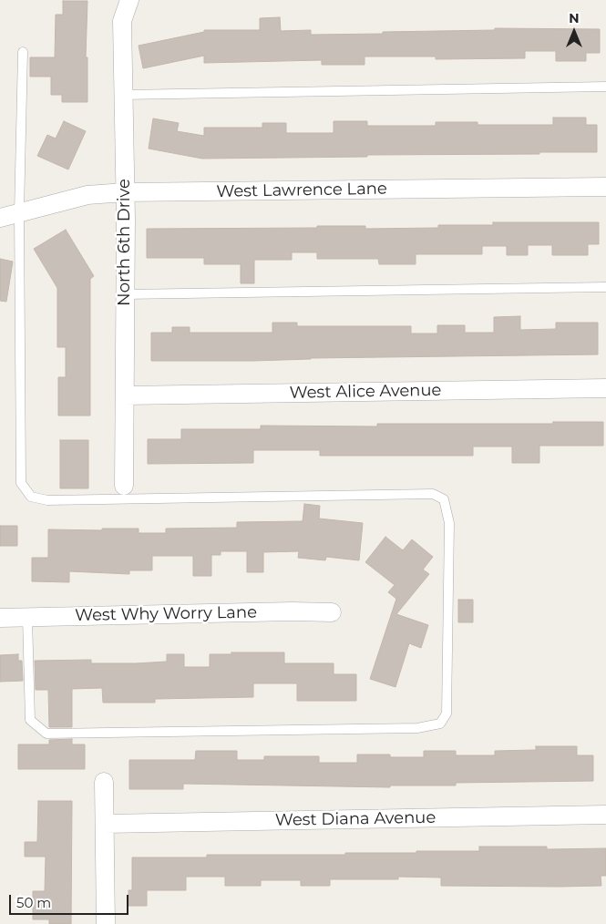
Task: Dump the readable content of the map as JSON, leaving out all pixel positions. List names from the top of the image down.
{
  "streets": {
    "street": [
      "West Lawrence Lane",
      "North 6th Drive",
      "West Alice Avenue",
      "West Why Worry Lane",
      "West Diana Avenue"
    ]
  },
  "crossings": [
    ["West Lawrence Lane", "North 6th Drive"],
    ["North 6th Drive", "West Alice Avenue"]
  ],
  "scale_bar": "50 m",
  "north": "top"
}
